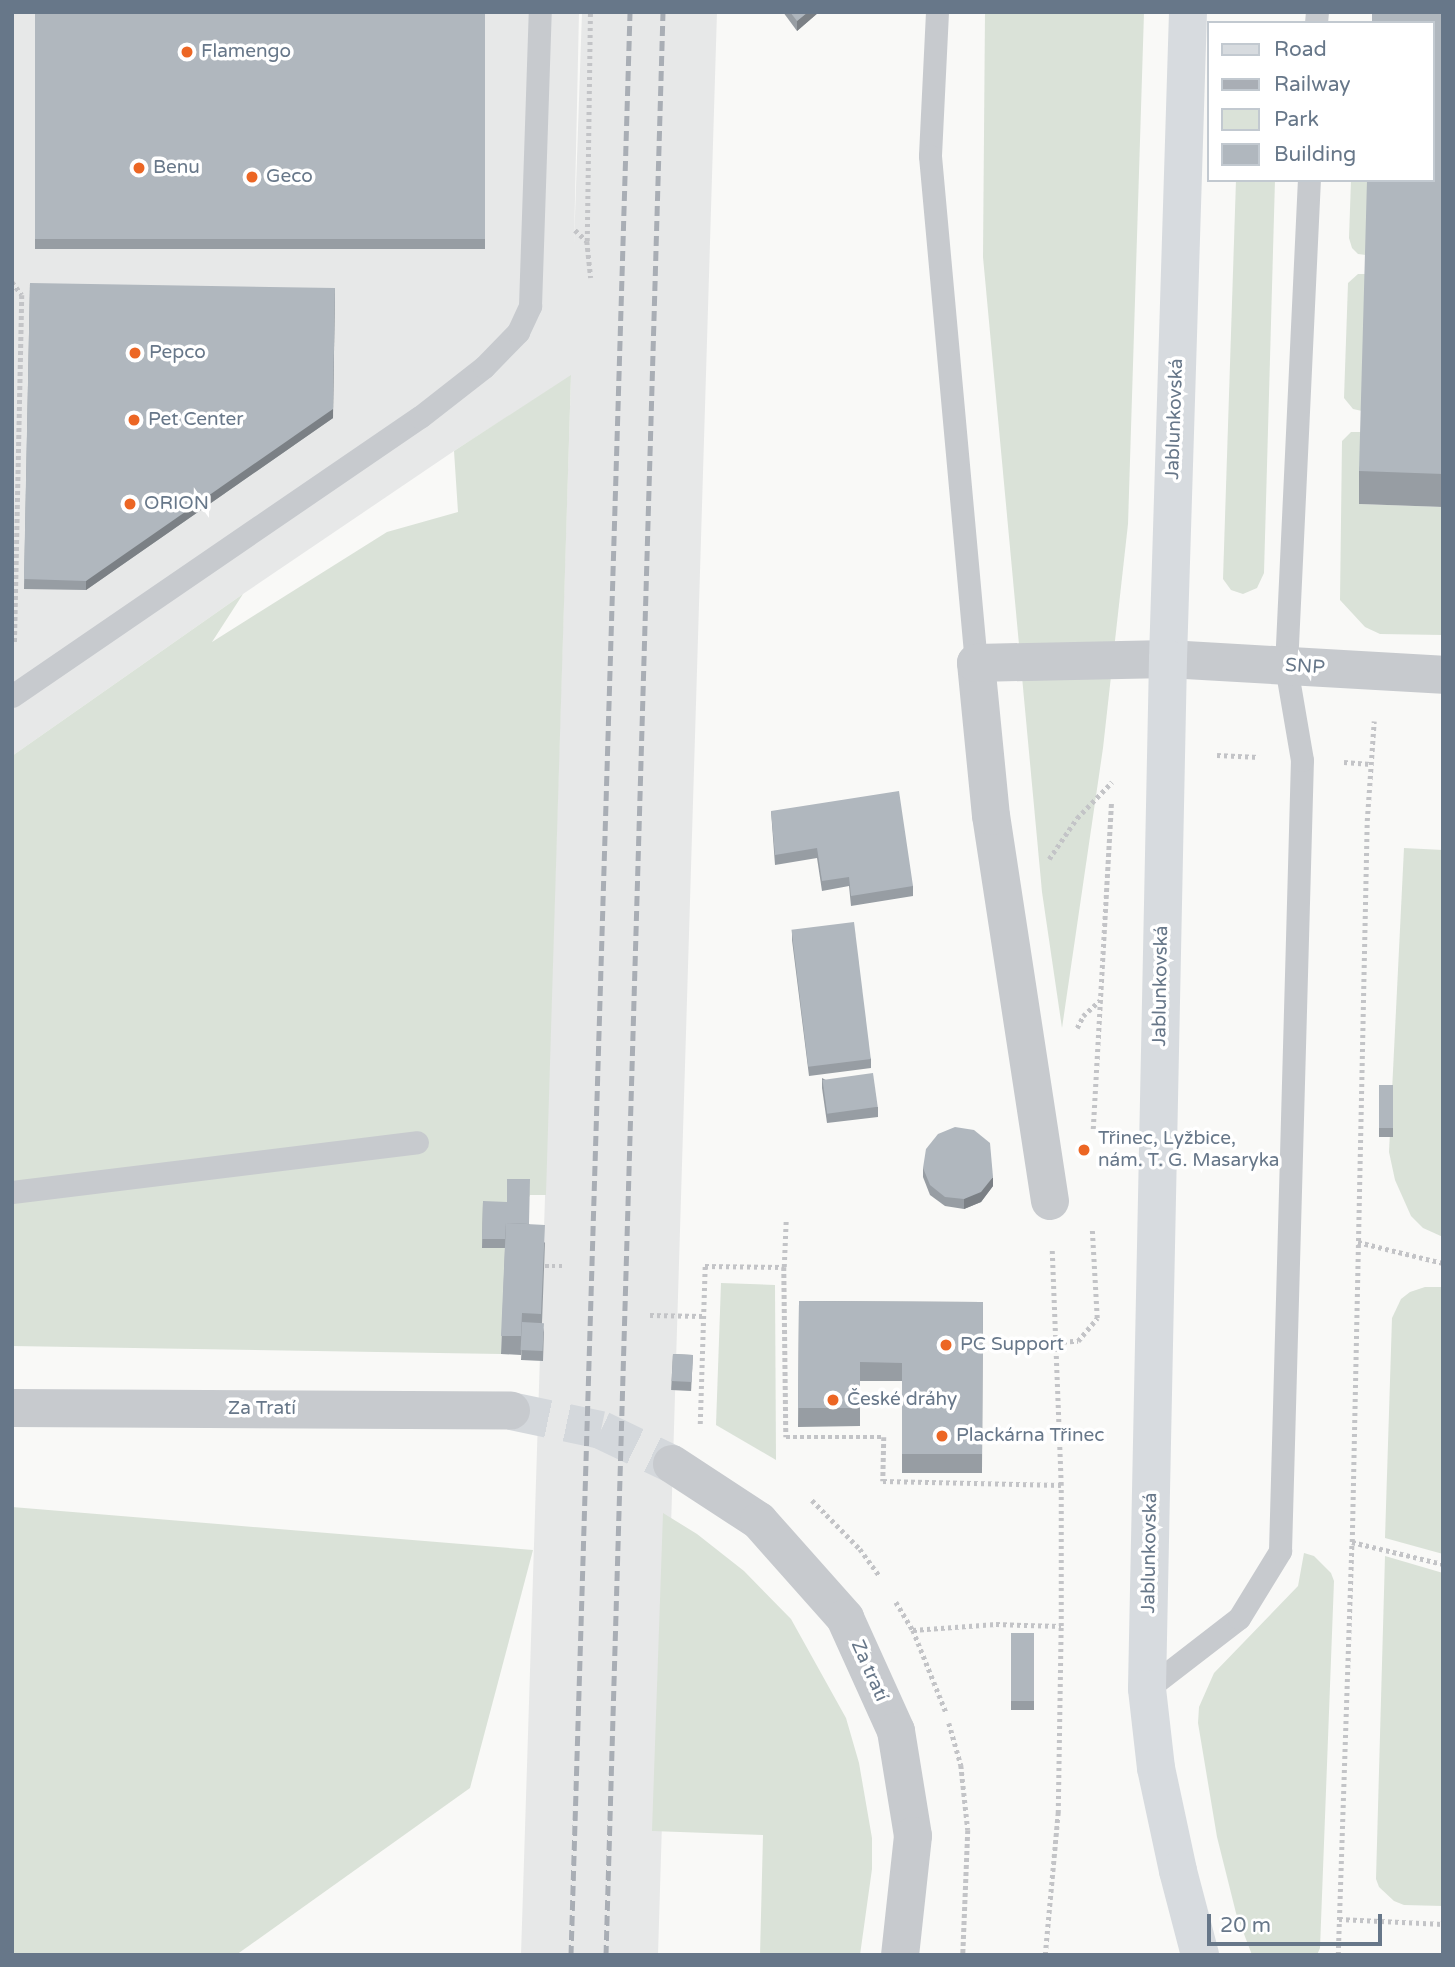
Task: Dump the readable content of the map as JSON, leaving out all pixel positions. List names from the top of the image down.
{
  "streets": {
    "main road": ["Jablunkovská"],
    "street": ["SNP", "Za Tratí", "Za tratí"]
  },
  "crossings": [
    ["Jablunkovská", "SNP"]
  ],
  "places": [
    "Flamengo",
    "Benu",
    "Geco",
    "Pepco",
    "Pet Center",
    "ORION",
    "Třinec, Lyžbice, nám. T. G. Masaryka",
    "PC Support",
    "České dráhy",
    "Plackárna Třinec"
  ],
  "legend": [
    "Road",
    "Railway",
    "Park",
    "Building"
  ],
  "scale_bar": "20 m"
}
